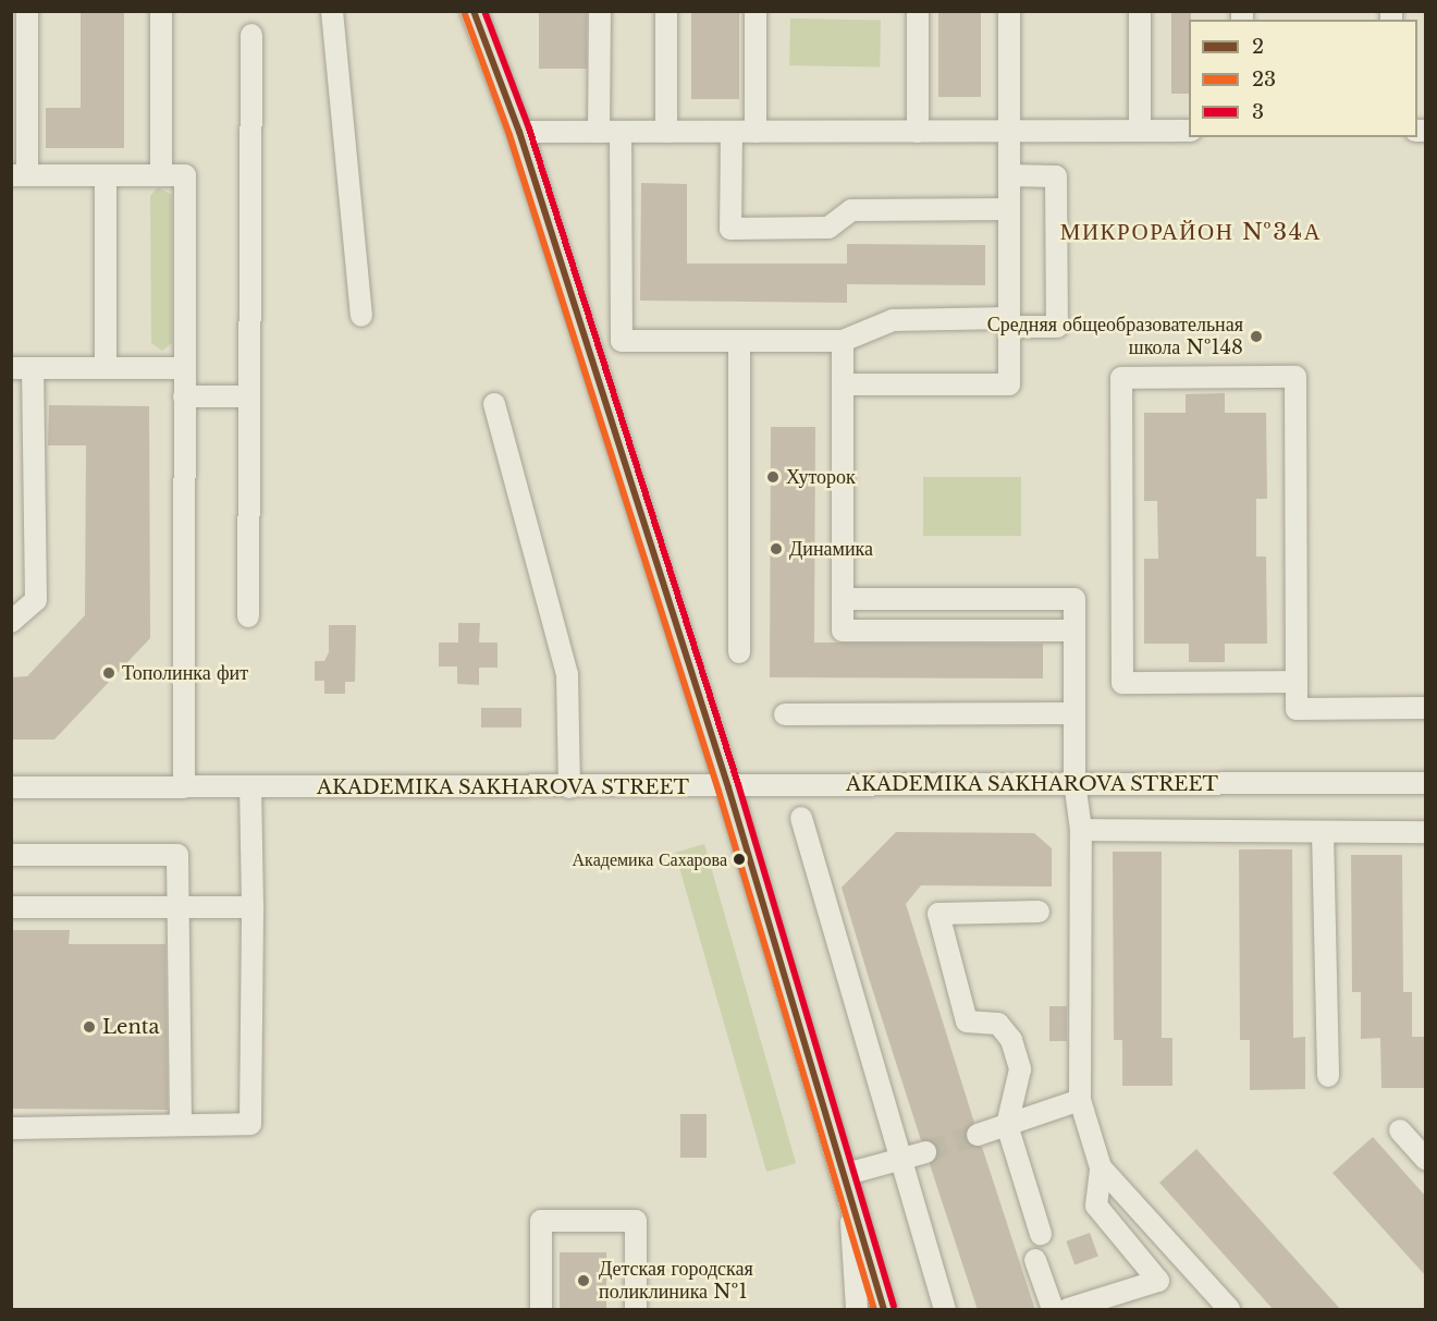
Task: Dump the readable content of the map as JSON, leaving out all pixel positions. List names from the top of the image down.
{
  "streets": {
    "street": ["AKADEMIKA SAKHAROVA STREET"]
  },
  "districts": ["МИКРОРАЙОН №34А"],
  "places": [
    "Средняя общеобразовательная школа №148",
    "Хуторок",
    "Динамика",
    "Тополинка фит",
    "Академика Сахарова",
    "Lenta",
    "Детская городская поликлиника №1"
  ],
  "lines": ["transit line 2", "transit line 3", "transit line 23"],
  "legend": ["2", "23", "3"]
}
